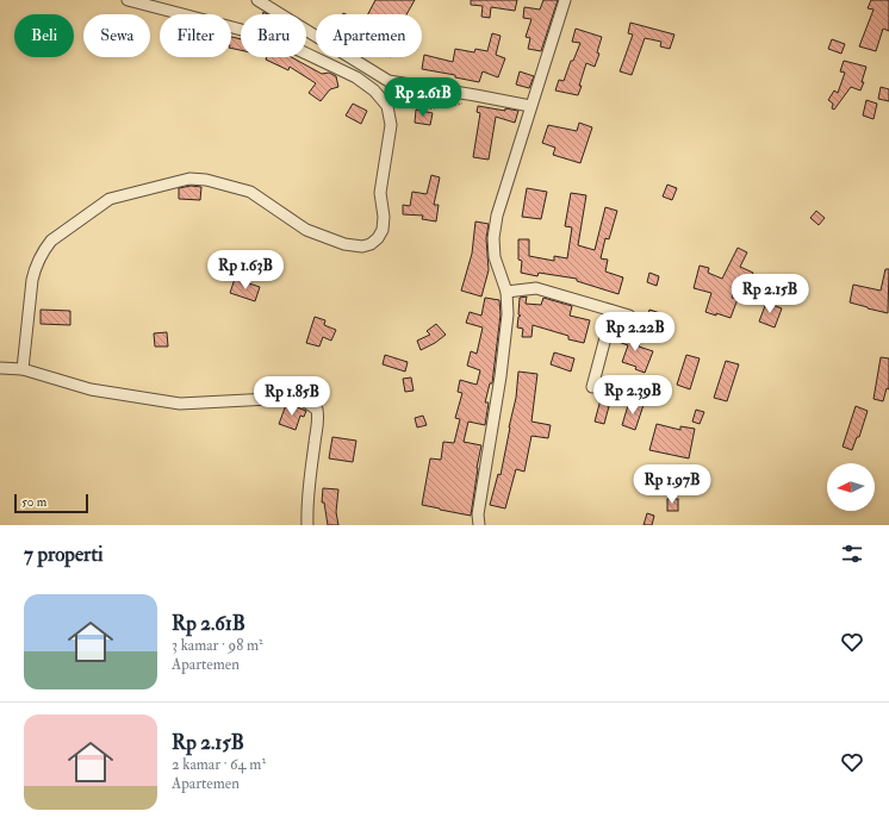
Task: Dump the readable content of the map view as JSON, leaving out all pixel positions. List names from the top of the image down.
{
  "scale_bar": "50 m",
  "north": "left",
  "page": {
    "chip": [
      "Beli",
      "Sewa",
      "Filter",
      "Baru",
      "Apartemen"
    ],
    "price": [
      "Rp 2.61B",
      "Rp 1.63B",
      "Rp 2.15B",
      "Rp 2.22B",
      "Rp 2.39B",
      "Rp 1.85B",
      "Rp 1.97B"
    ],
    "scale": "50 m",
    "heading": "7 properti",
    "list": [
      {
        "name": "Rp 2.61B",
        "note": "3 kamar · 98 m² · Apartemen"
      },
      {
        "name": "Rp 2.15B",
        "note": "2 kamar · 64 m² · Apartemen"
      }
    ]
  }
}
